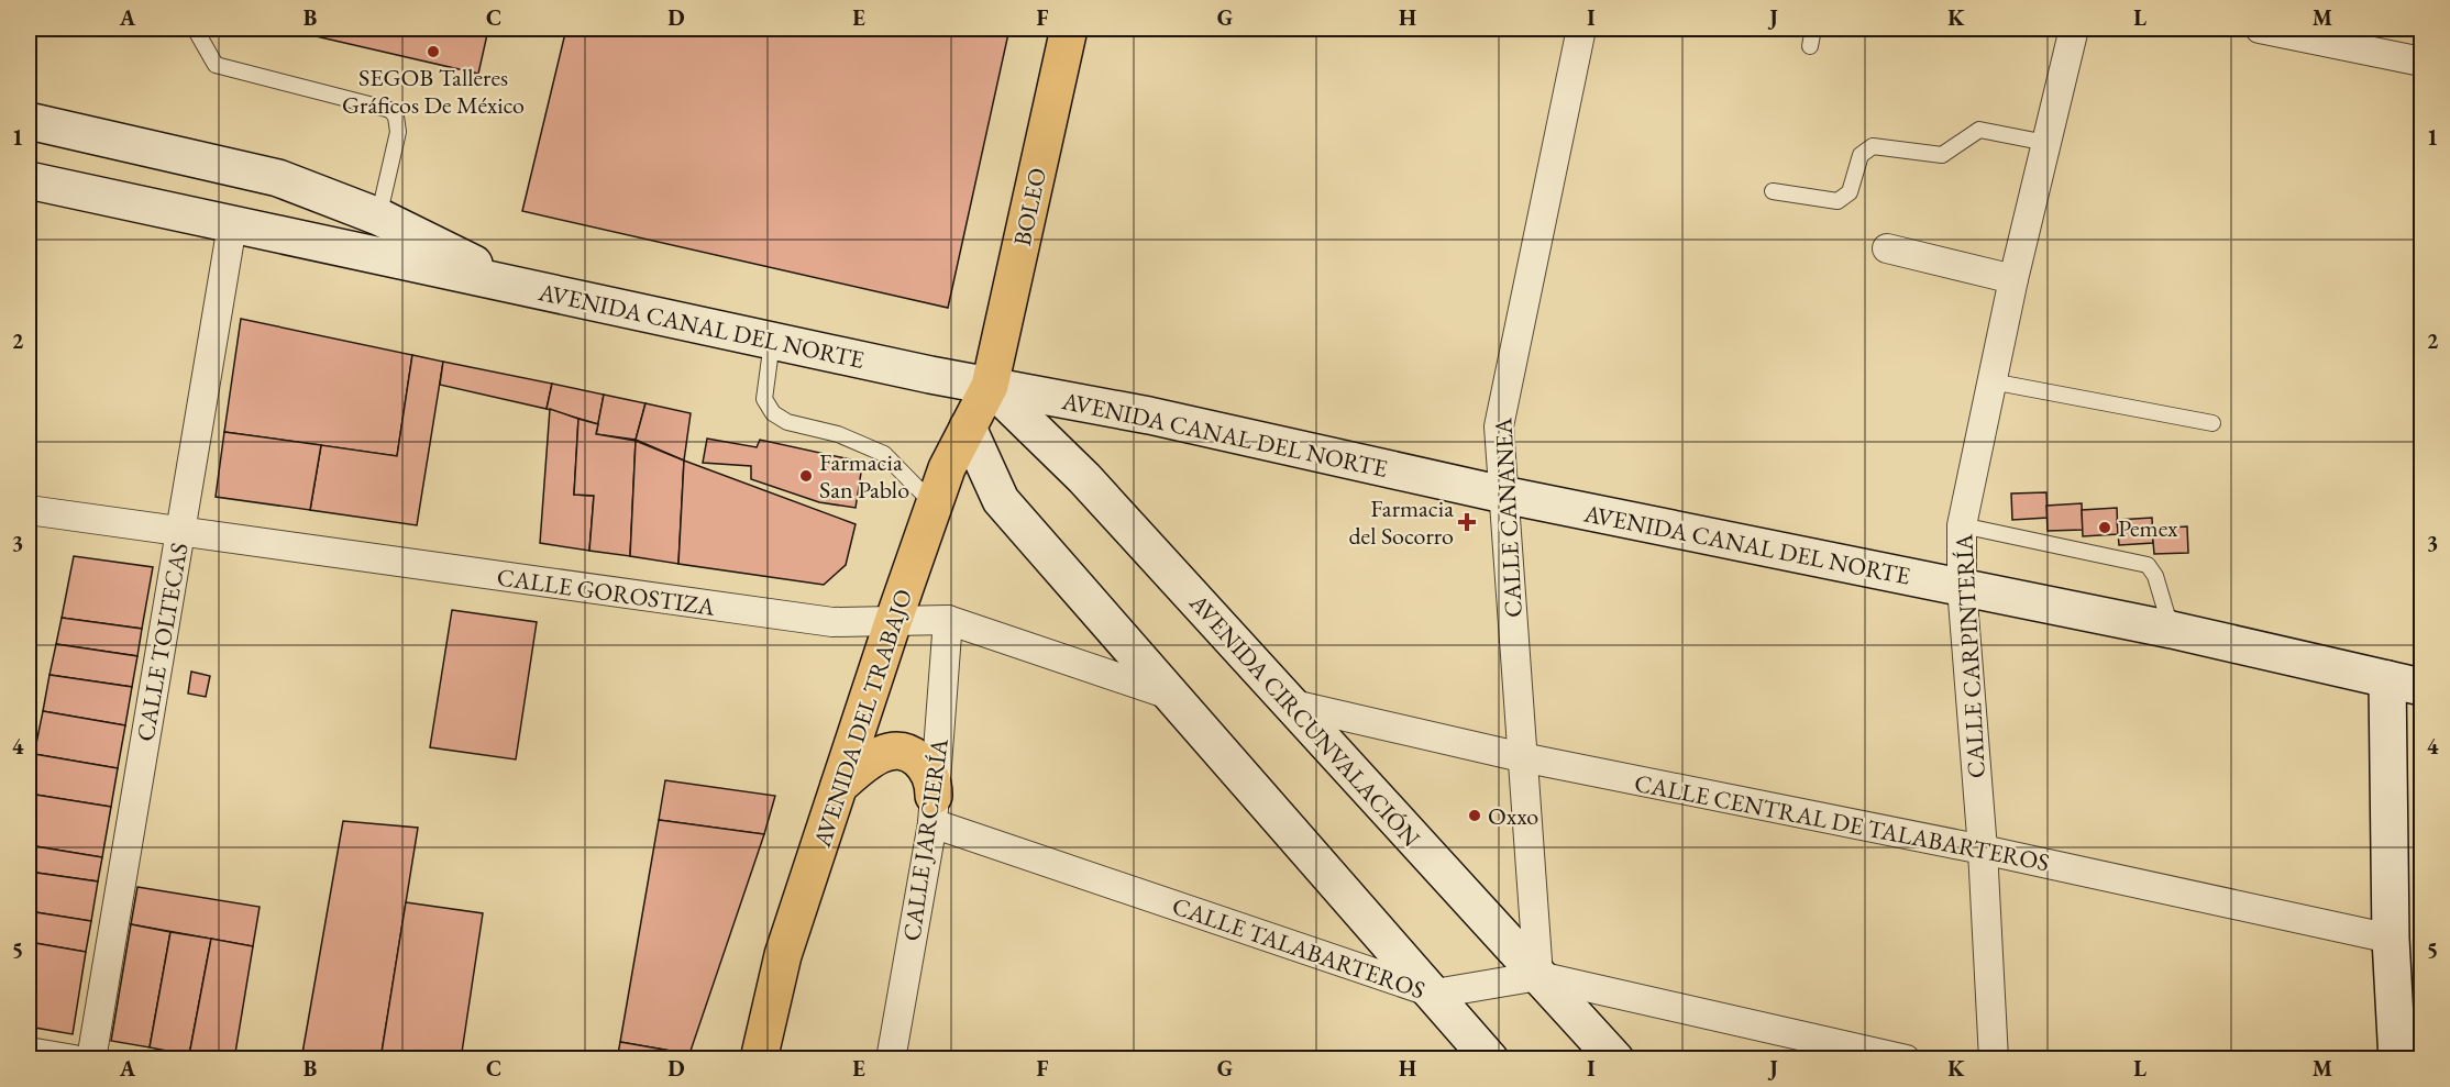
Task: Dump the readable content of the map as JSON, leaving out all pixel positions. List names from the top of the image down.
{
  "streets": {
    "main road": [
      "BOLEO",
      "AVENIDA CANAL DEL NORTE",
      "AVENIDA DEL TRABAJO",
      "AVENIDA CIRCUNVALACIÓN"
    ],
    "street": [
      "CALLE CANANEA",
      "CALLE GOROSTIZA",
      "CALLE TOLTECAS",
      "CALLE CARPINTERÍA",
      "CALLE CENTRAL DE TALABARTEROS",
      "CALLE JARCIERÍA",
      "CALLE TALABARTEROS"
    ]
  },
  "crossings": [
    ["BOLEO", "AVENIDA CANAL DEL NORTE"],
    ["BOLEO", "AVENIDA DEL TRABAJO"],
    ["BOLEO", "AVENIDA CIRCUNVALACIÓN"],
    ["AVENIDA CANAL DEL NORTE", "CALLE CANANEA"],
    ["AVENIDA CANAL DEL NORTE", "CALLE TOLTECAS"],
    ["AVENIDA CANAL DEL NORTE", "CALLE CARPINTERÍA"],
    ["AVENIDA CANAL DEL NORTE", "AVENIDA DEL TRABAJO"],
    ["AVENIDA CANAL DEL NORTE", "AVENIDA CIRCUNVALACIÓN"],
    ["CALLE CANANEA", "AVENIDA CIRCUNVALACIÓN"],
    ["CALLE CANANEA", "CALLE CENTRAL DE TALABARTEROS"],
    ["CALLE CANANEA", "CALLE TALABARTEROS"],
    ["CALLE GOROSTIZA", "CALLE TOLTECAS"],
    ["CALLE GOROSTIZA", "AVENIDA DEL TRABAJO"],
    ["CALLE GOROSTIZA", "CALLE JARCIERÍA"],
    ["CALLE CARPINTERÍA", "CALLE CENTRAL DE TALABARTEROS"],
    ["AVENIDA DEL TRABAJO", "AVENIDA CIRCUNVALACIÓN"],
    ["AVENIDA CIRCUNVALACIÓN", "CALLE CENTRAL DE TALABARTEROS"],
    ["AVENIDA CIRCUNVALACIÓN", "CALLE TALABARTEROS"],
    ["CALLE JARCIERÍA", "CALLE TALABARTEROS"]
  ],
  "places": {
    "other": [
      "SEGOB Talleres Gráficos De México",
      "Farmacia San Pablo",
      "Pemex",
      "Oxxo"
    ],
    "health": ["Farmacia del Socorro"]
  },
  "grid": {
    "columns": [
      "A",
      "B",
      "C",
      "D",
      "E",
      "F",
      "G",
      "H",
      "I",
      "J",
      "K",
      "L",
      "M"
    ],
    "rows": [
      "1",
      "2",
      "3",
      "4",
      "5"
    ]
  }
}
